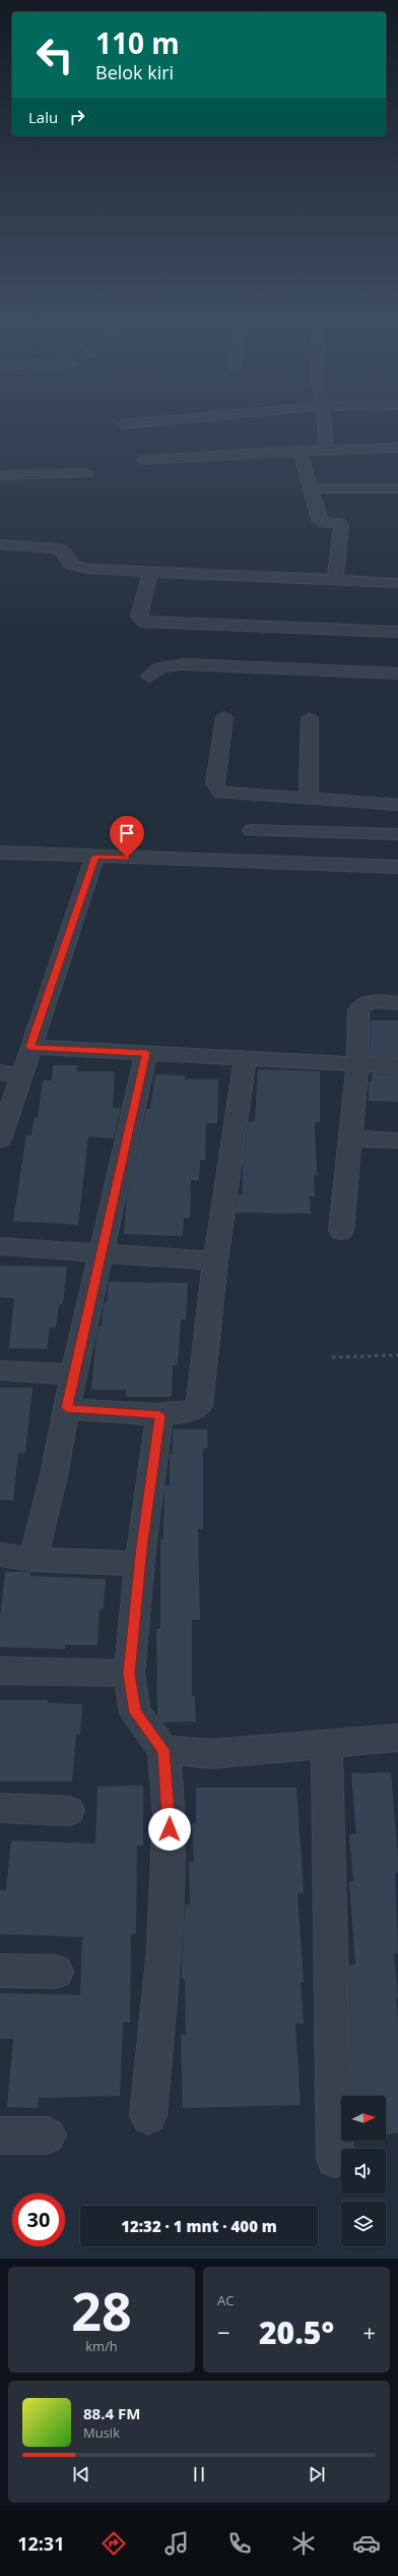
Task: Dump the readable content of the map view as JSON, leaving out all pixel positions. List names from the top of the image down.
{
  "north": "right",
  "page": {
    "turn": ["110 m", "Belok kiri"],
    "then": "Lalu",
    "limit": "30",
    "trip": "12:32 · 1 mnt · 400 m",
    "tile": [
      ["28", "km/h"],
      "AC"
    ],
    "heat": ["−", "20.5°", "+"],
    "song": ["88.4 FM", "Musik"],
    "tabs": "12:31"
  }
}
